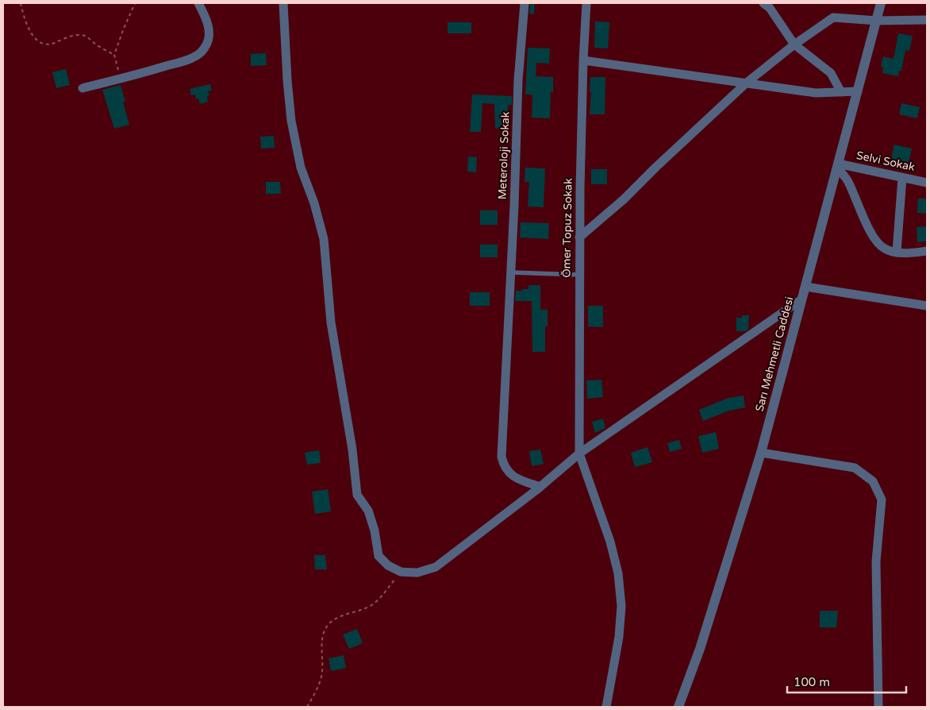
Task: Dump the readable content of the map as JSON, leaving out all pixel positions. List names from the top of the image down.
{
  "streets": {
    "street": [
      "Meteroloji Sokak",
      "Selvi Sokak",
      "Ömer Topuz Sokak",
      "Sarı Mehmetli Caddesi"
    ]
  },
  "crossings": [
    ["Selvi Sokak", "Sarı Mehmetli Caddesi"]
  ],
  "scale_bar": "100 m"
}
